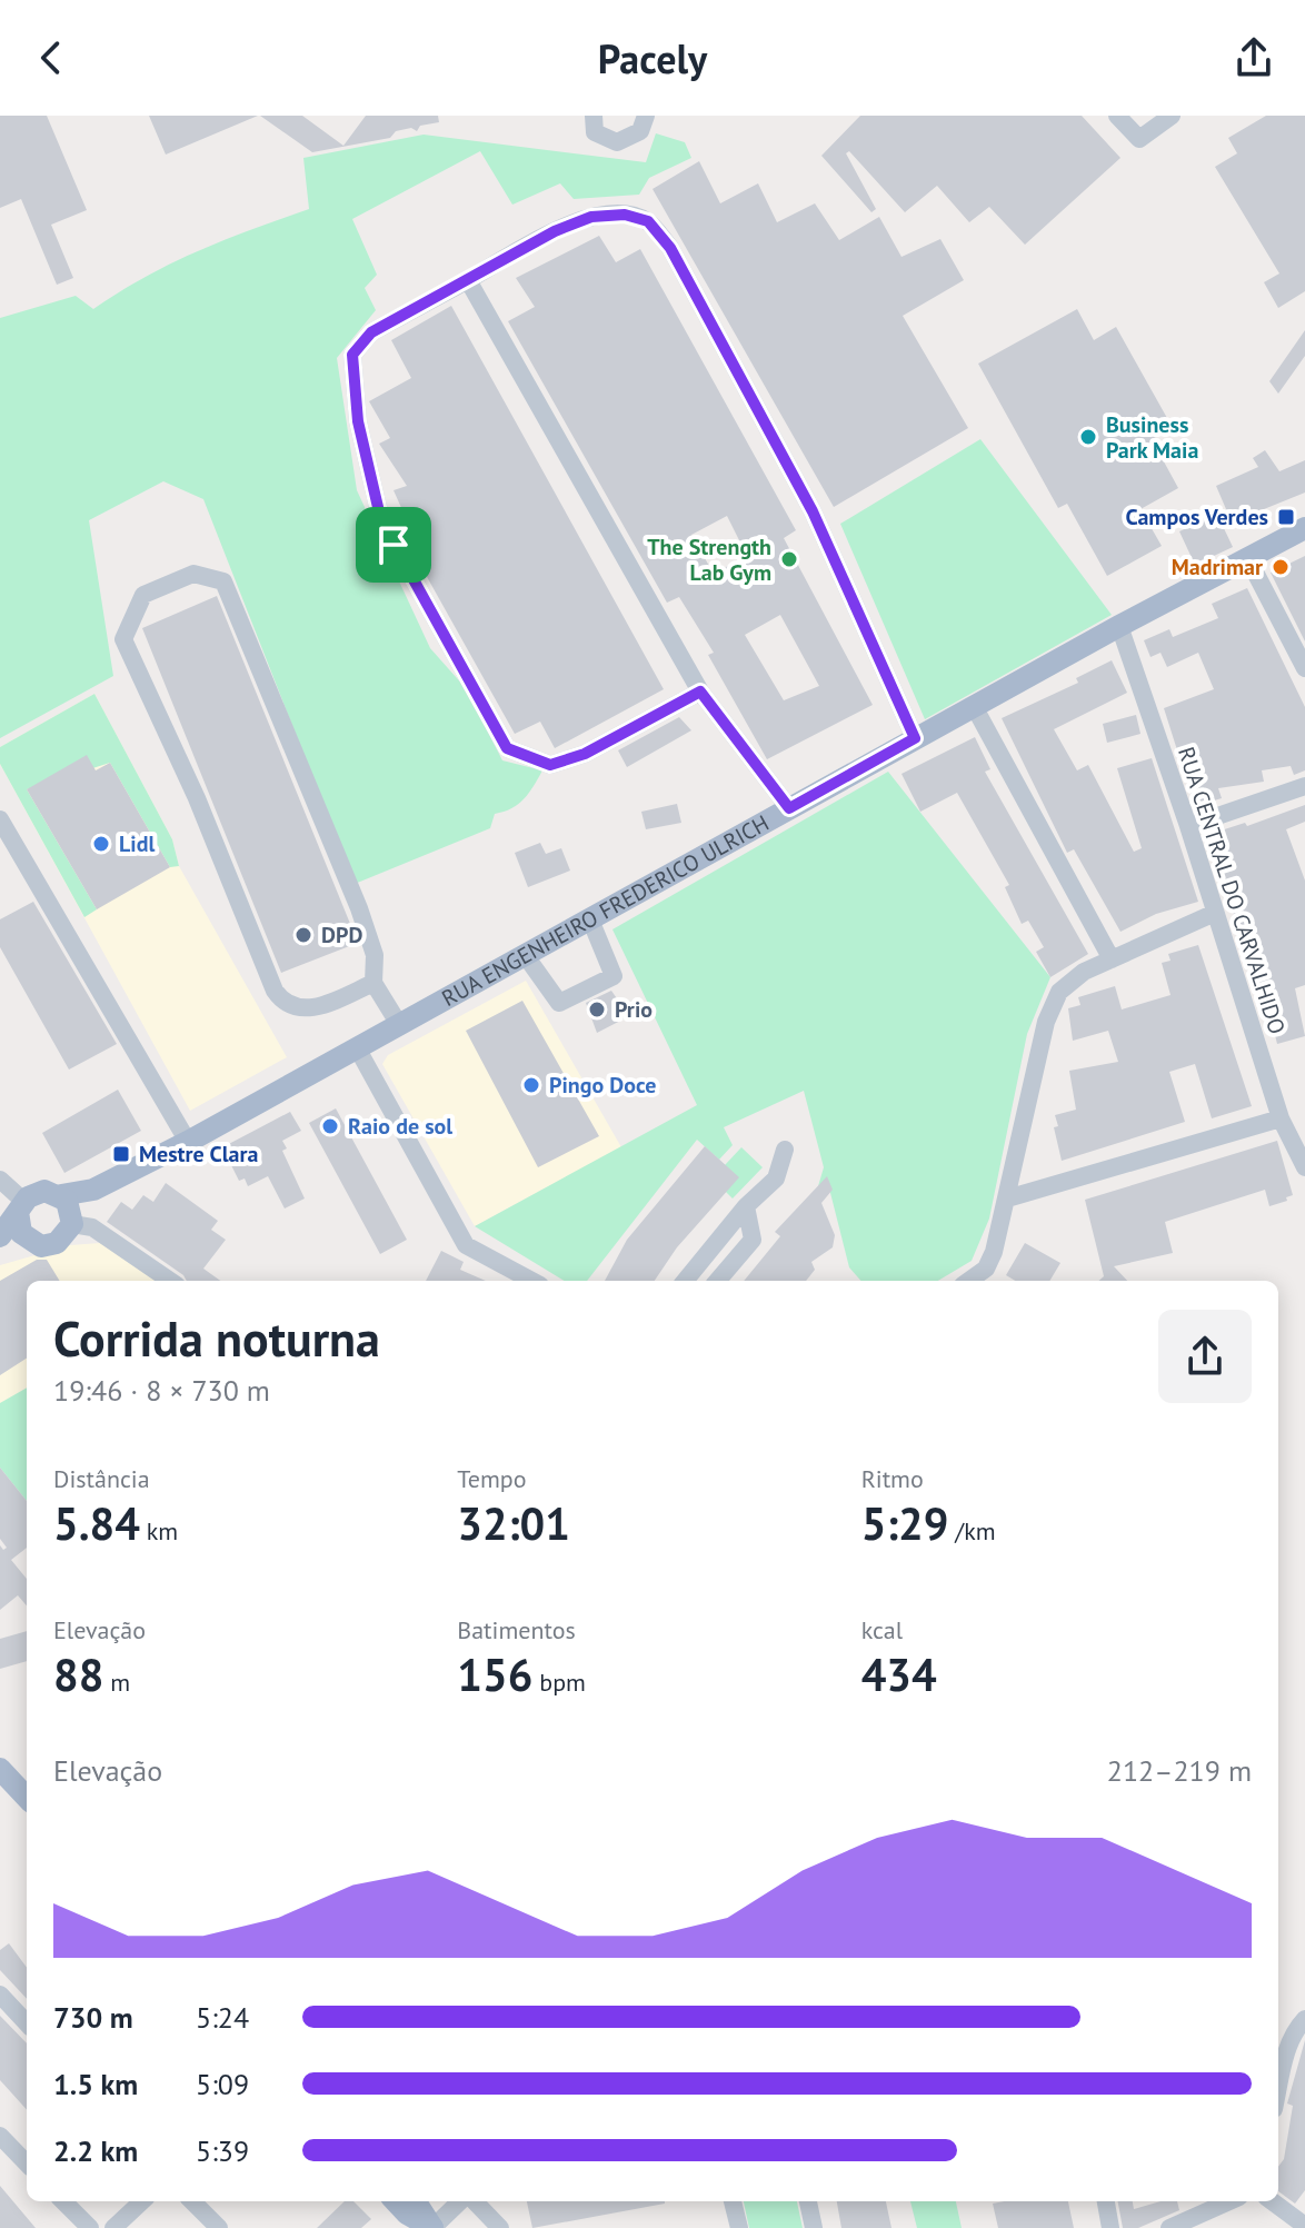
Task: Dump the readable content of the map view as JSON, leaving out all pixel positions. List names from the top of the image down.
{
  "streets": {
    "main road": ["RUA ENGENHEIRO FREDERICO ULRICH"],
    "street": ["RUA CENTRAL DO CARVALHIDO"]
  },
  "crossings": [
    ["RUA CENTRAL DO CARVALHIDO", "RUA ENGENHEIRO FREDERICO ULRICH"]
  ],
  "places": {
    "other": [
      "Business Park Maia",
      "The Strength Lab Gym",
      "Madrimar",
      "Lidl",
      "DPD",
      "Prio",
      "Pingo Doce",
      "Raio de sol"
    ],
    "transit": ["Campos Verdes", "Mestre Clara"]
  },
  "page": {
    "header": "Pacely",
    "heading": ["Corrida noturna", "19:46 · 8 × 730 m"],
    "stats": [
      ["Distância", "5.84 km"],
      ["Tempo", "32:01"],
      ["Ritmo", "5:29 /km"],
      ["Elevação", "88 m"],
      ["Batimentos", "156 bpm"],
      ["kcal", "434"]
    ],
    "chart": ["Elevação", "212–219 m"],
    "list": [
      {
        "name": "730 m",
        "note": "5:24"
      },
      {
        "name": "1.5 km",
        "note": "5:09"
      },
      {
        "name": "2.2 km",
        "note": "5:39"
      }
    ]
  }
}
